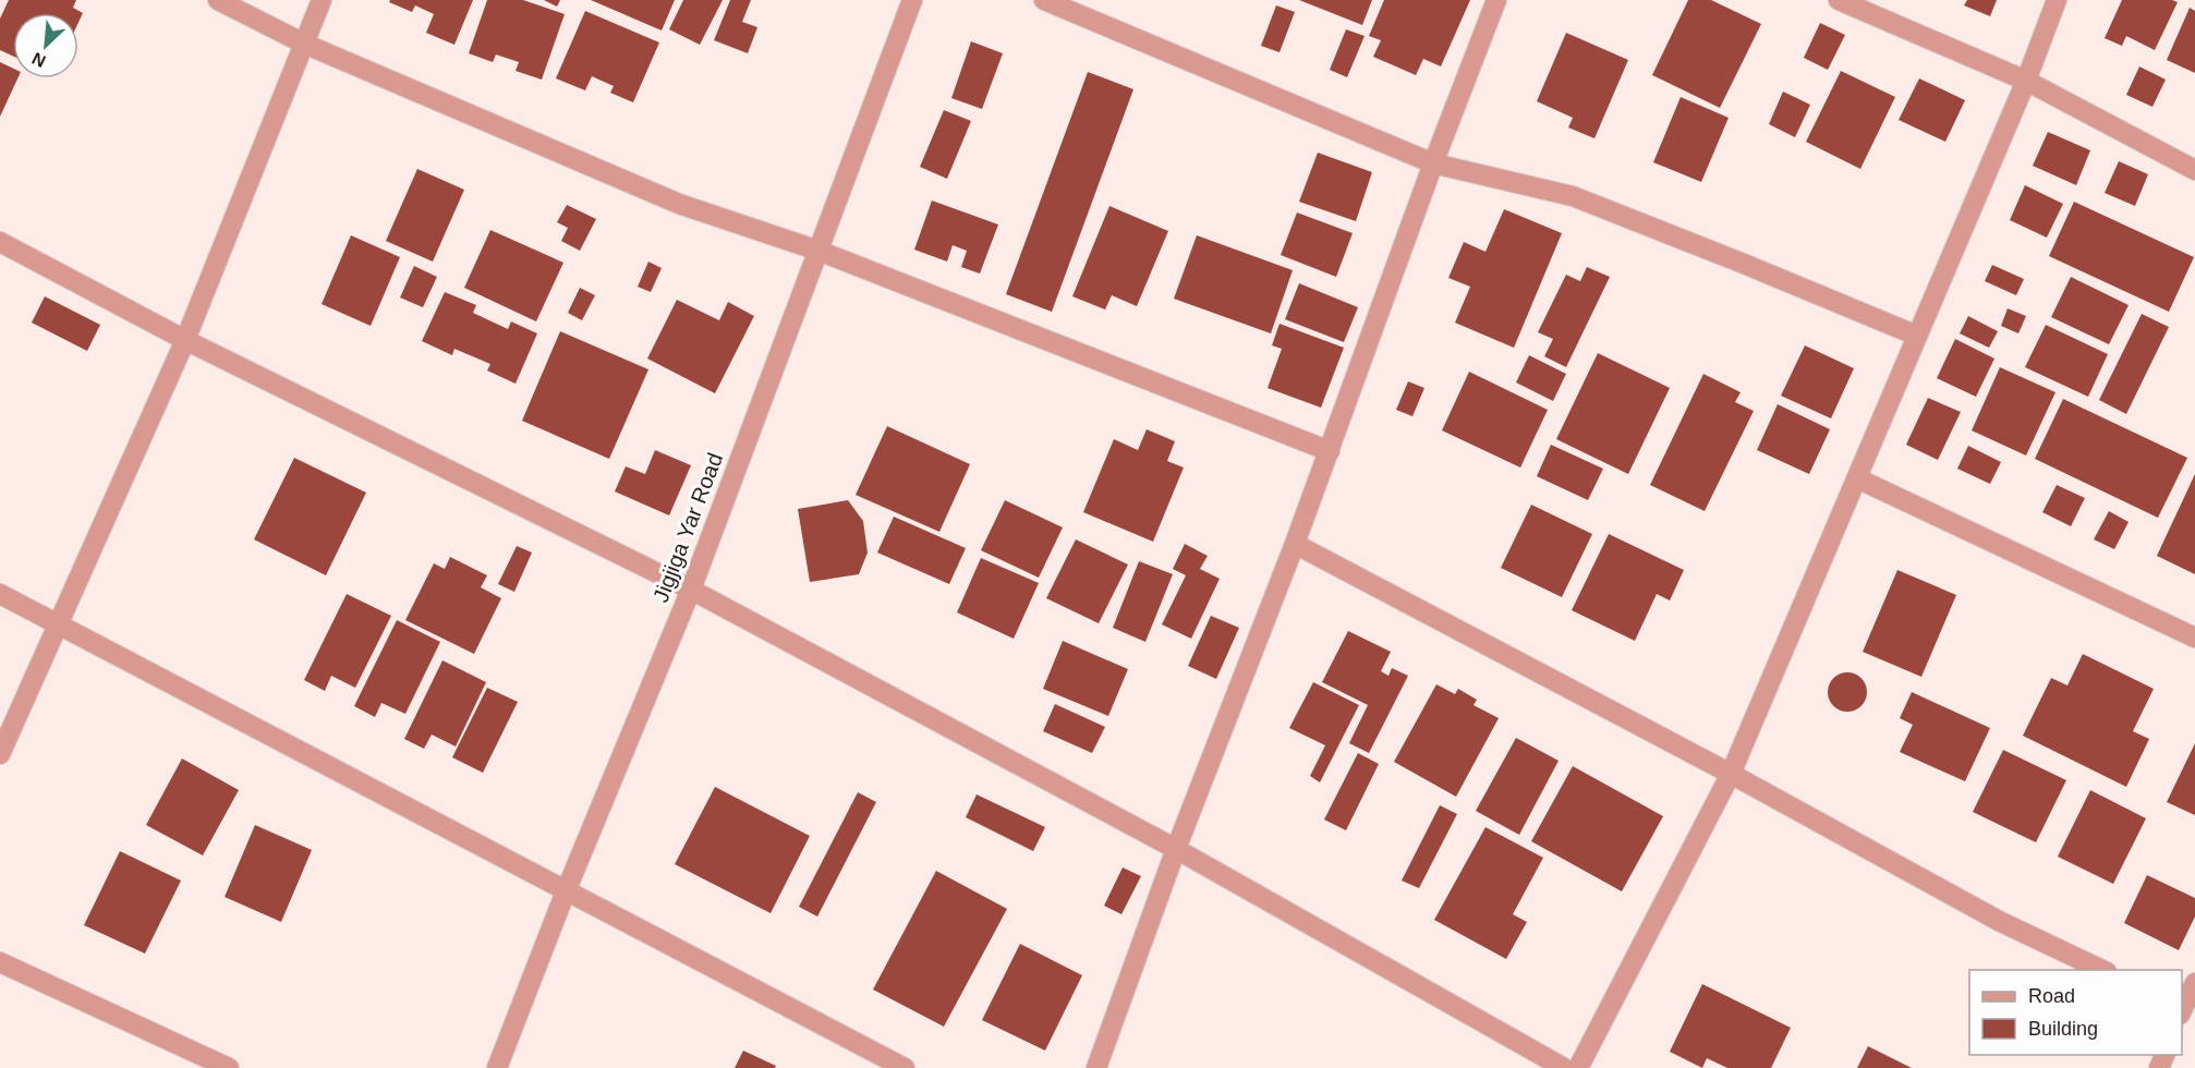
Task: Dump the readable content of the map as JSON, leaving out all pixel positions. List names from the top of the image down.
{
  "streets": {
    "street": ["Jigjiga Yar Road"]
  },
  "legend": ["Road", "Building"],
  "north": "bottom left"
}
